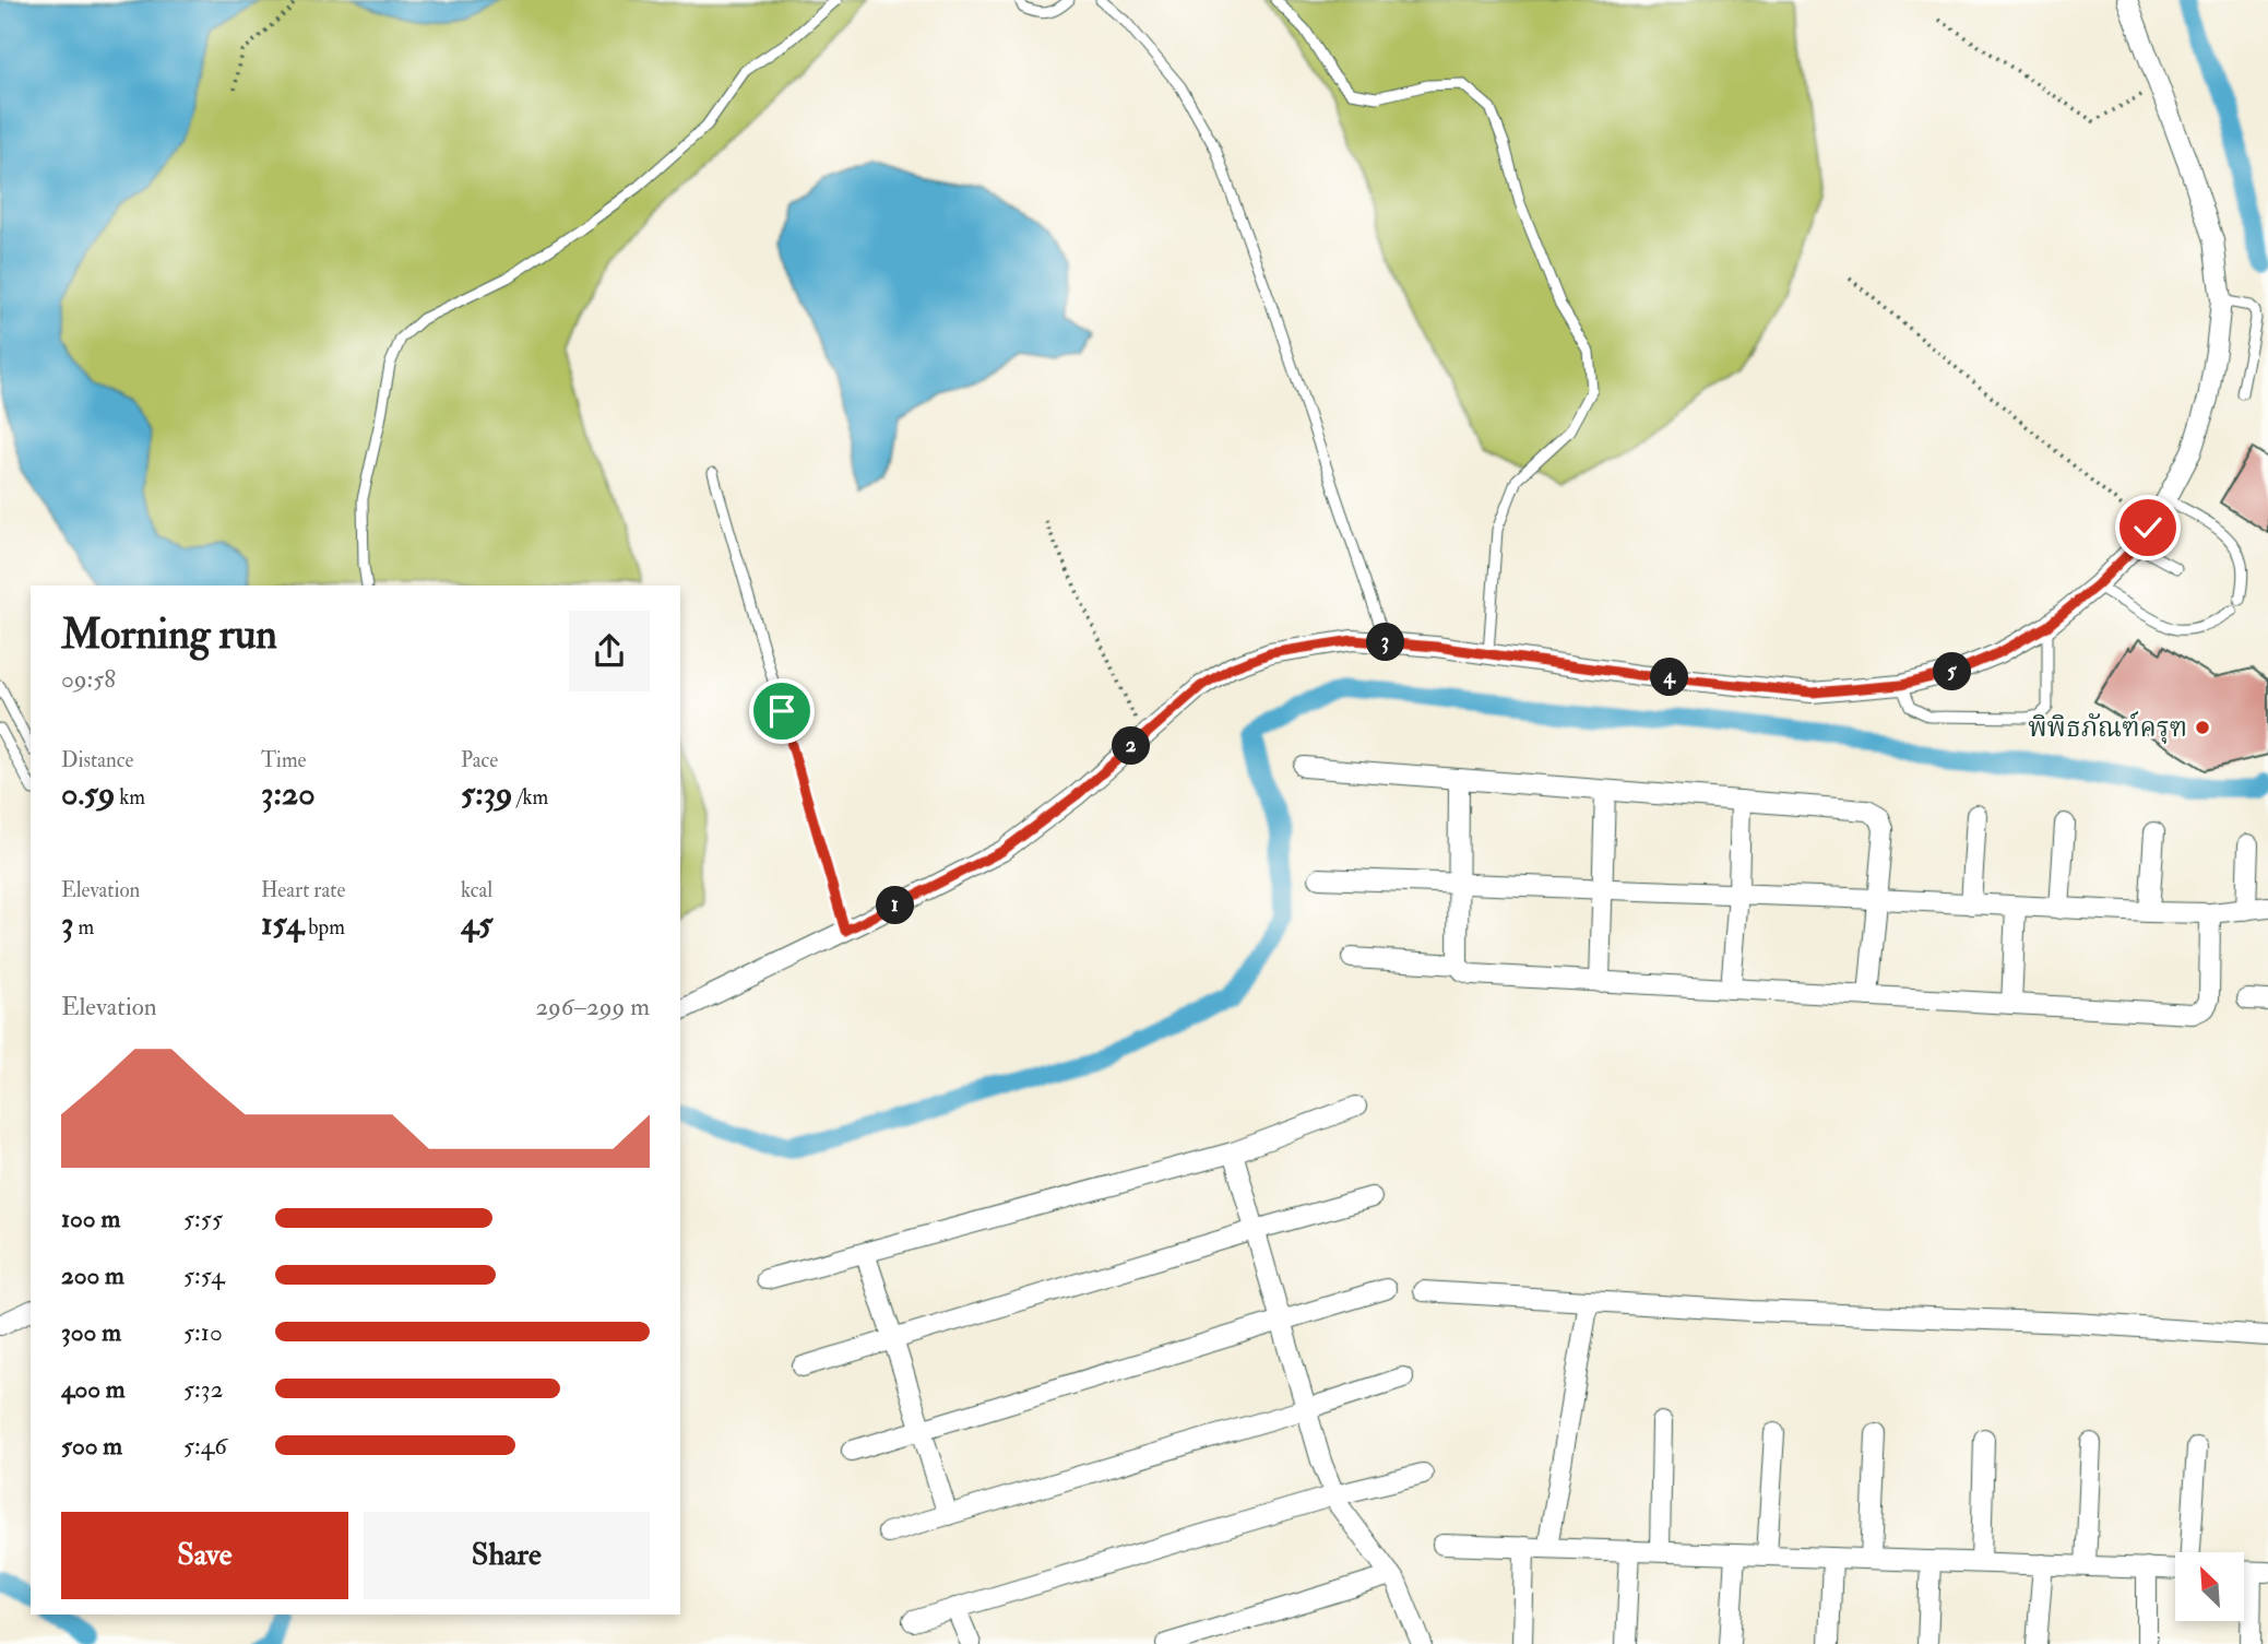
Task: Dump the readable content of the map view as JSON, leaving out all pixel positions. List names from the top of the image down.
{
  "places": ["พิพิธภัณฑ์ครุฑ"],
  "north": "top left",
  "page": {
    "heading": ["Morning run", "09:58"],
    "pins": [
      "3",
      "5",
      "4",
      "2",
      "1"
    ],
    "stats": [
      ["Distance", "0.59 km"],
      ["Time", "3:20"],
      ["Pace", "5:39 /km"],
      ["Elevation", "3 m"],
      ["Heart rate", "154 bpm"],
      ["kcal", "45"]
    ],
    "chart": ["Elevation", "296–299 m"],
    "list": [
      {
        "name": "100 m",
        "note": "5:55"
      },
      {
        "name": "200 m",
        "note": "5:54"
      },
      {
        "name": "300 m",
        "note": "5:10"
      },
      {
        "name": "400 m",
        "note": "5:32"
      },
      {
        "name": "500 m",
        "note": "5:46"
      }
    ],
    "buttons": ["Save", "Share"]
  }
}
